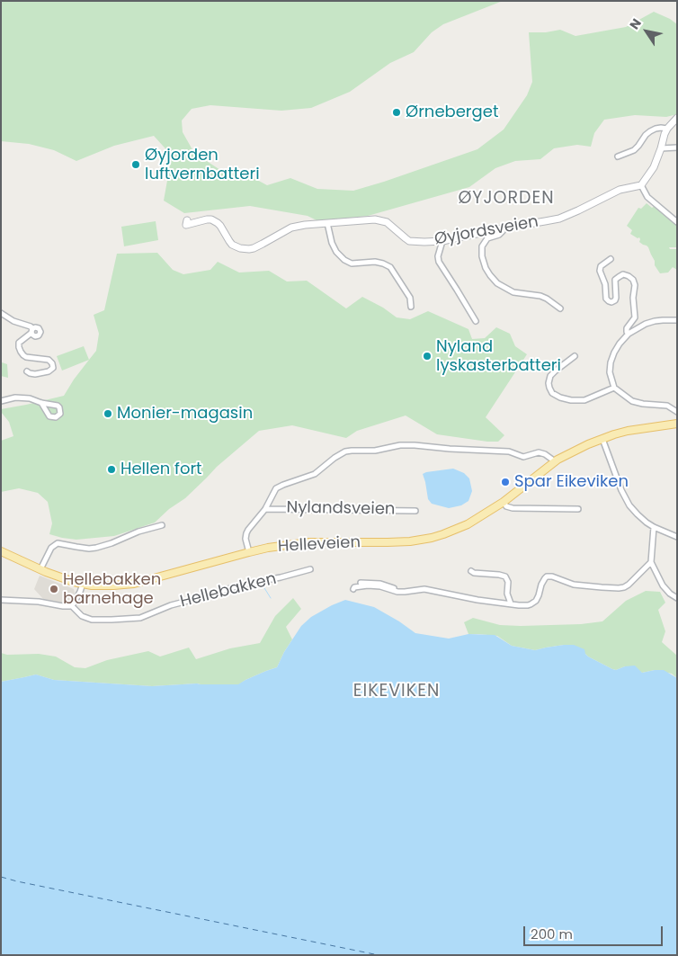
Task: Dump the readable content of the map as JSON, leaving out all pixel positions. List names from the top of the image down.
{
  "streets": {
    "main road": ["Helleveien"],
    "street": ["Øyjordsveien", "Nylandsveien", "Hellebakken"]
  },
  "crossings": [
    ["Nylandsveien", "Helleveien"]
  ],
  "districts": ["ØYJORDEN", "EIKEVIKEN"],
  "places": [
    "Ørneberget",
    "Øyjorden luftvernbatteri",
    "Nyland lyskasterbatteri",
    "Monier-magasin",
    "Hellen fort",
    "Spar Eikeviken",
    "Hellebakken barnehage"
  ],
  "scale_bar": "200 m",
  "north": "top left"
}
